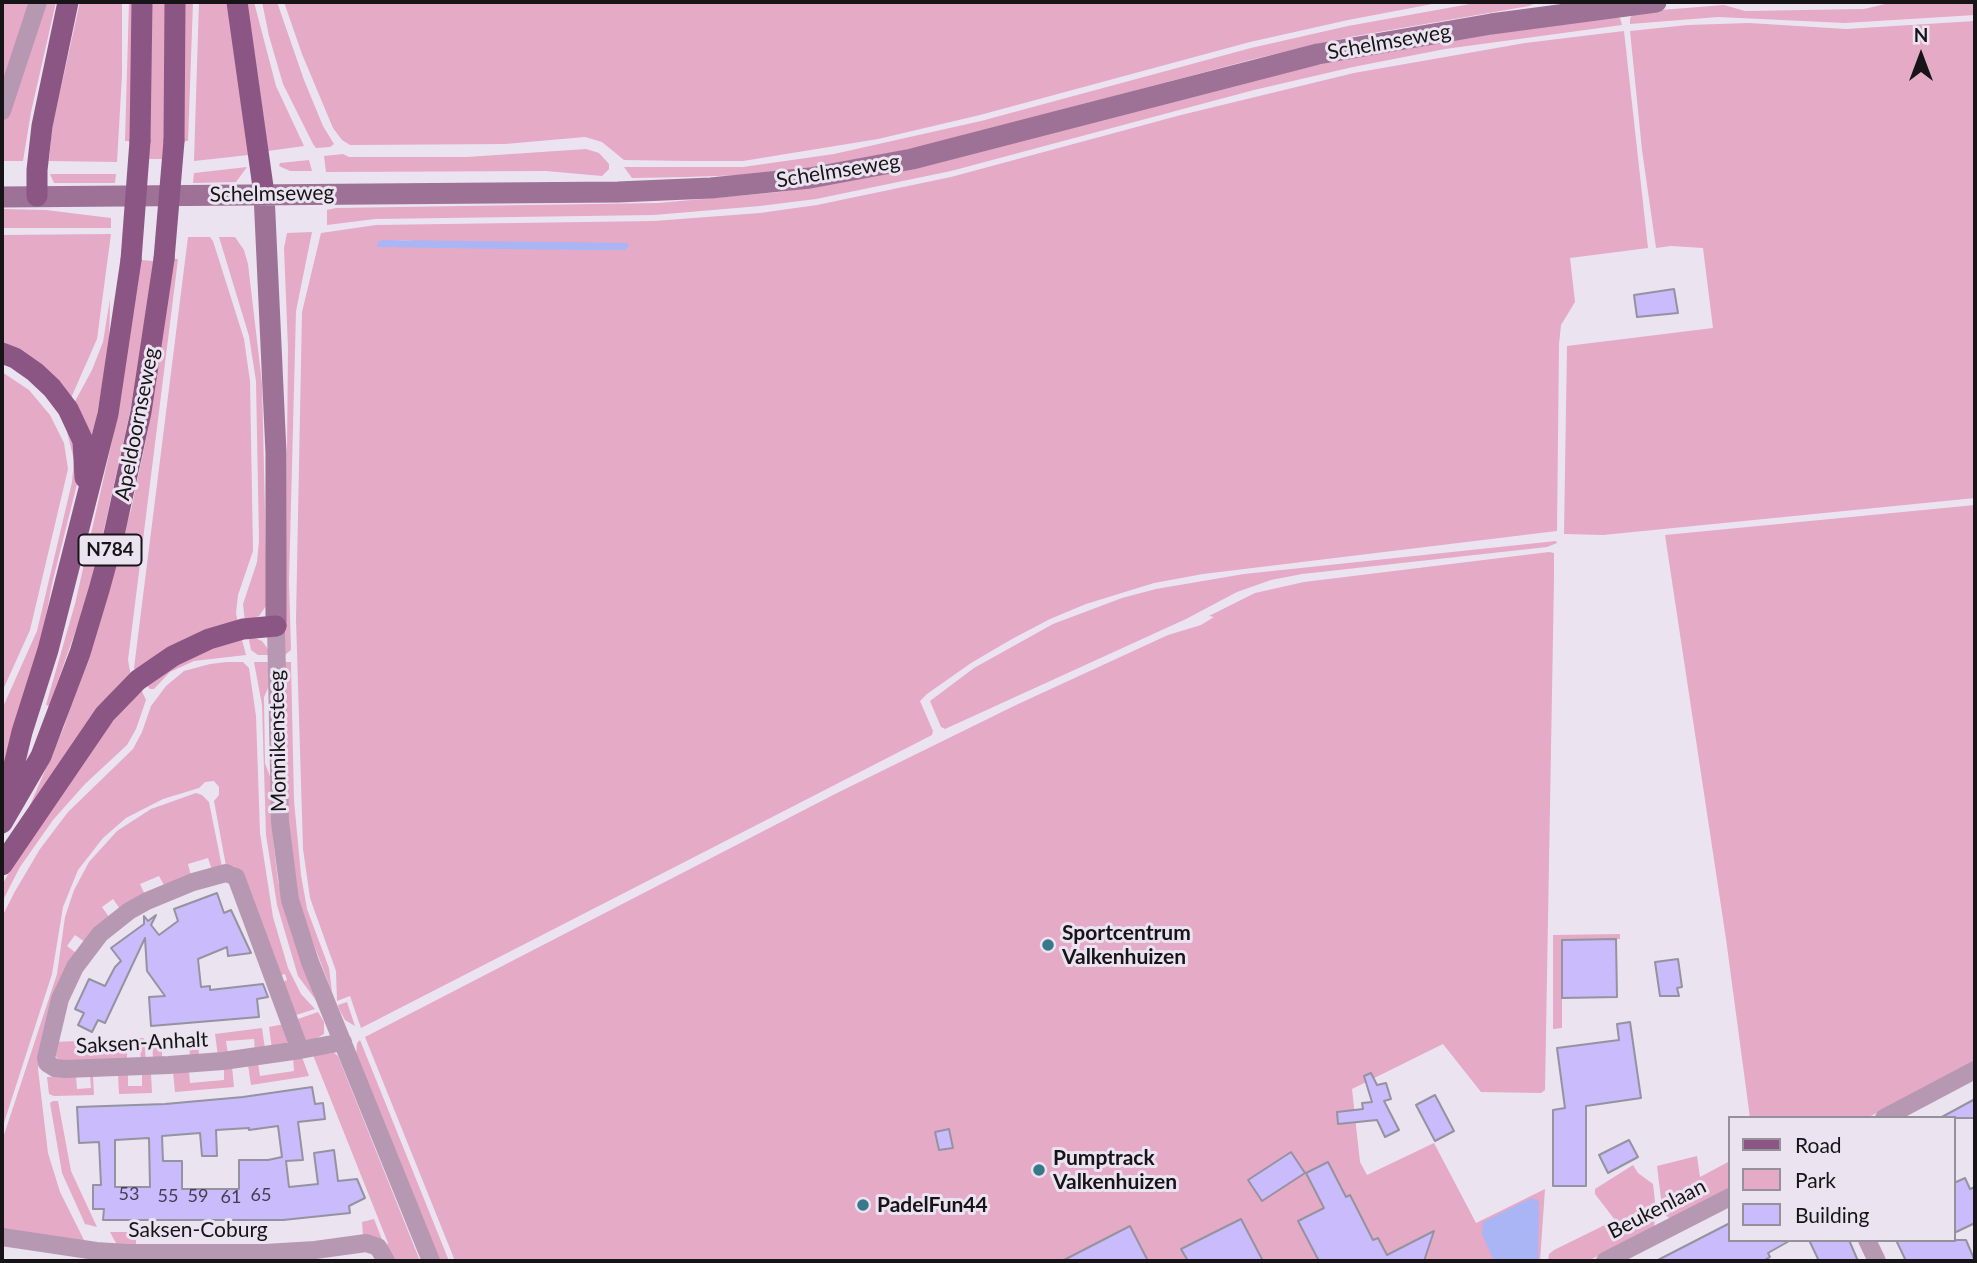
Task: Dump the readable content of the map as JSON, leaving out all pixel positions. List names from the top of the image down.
{
  "streets": {
    "main road": [
      "Schelmseweg",
      "Apeldoornseweg",
      "N784",
      "Monnikensteeg"
    ],
    "street": ["Saksen-Anhalt", "Beukenlaan", "Saksen-Coburg"]
  },
  "crossings": [
    ["Schelmseweg", "Monnikensteeg"],
    ["Monnikensteeg", "Saksen-Anhalt"]
  ],
  "places": ["Sportcentrum Valkenhuizen", "Pumptrack Valkenhuizen", "PadelFun44"],
  "house_numbers": [
    "53",
    "65",
    "55",
    "59",
    "61"
  ],
  "legend": ["Road", "Park", "Building"],
  "north": "top"
}
